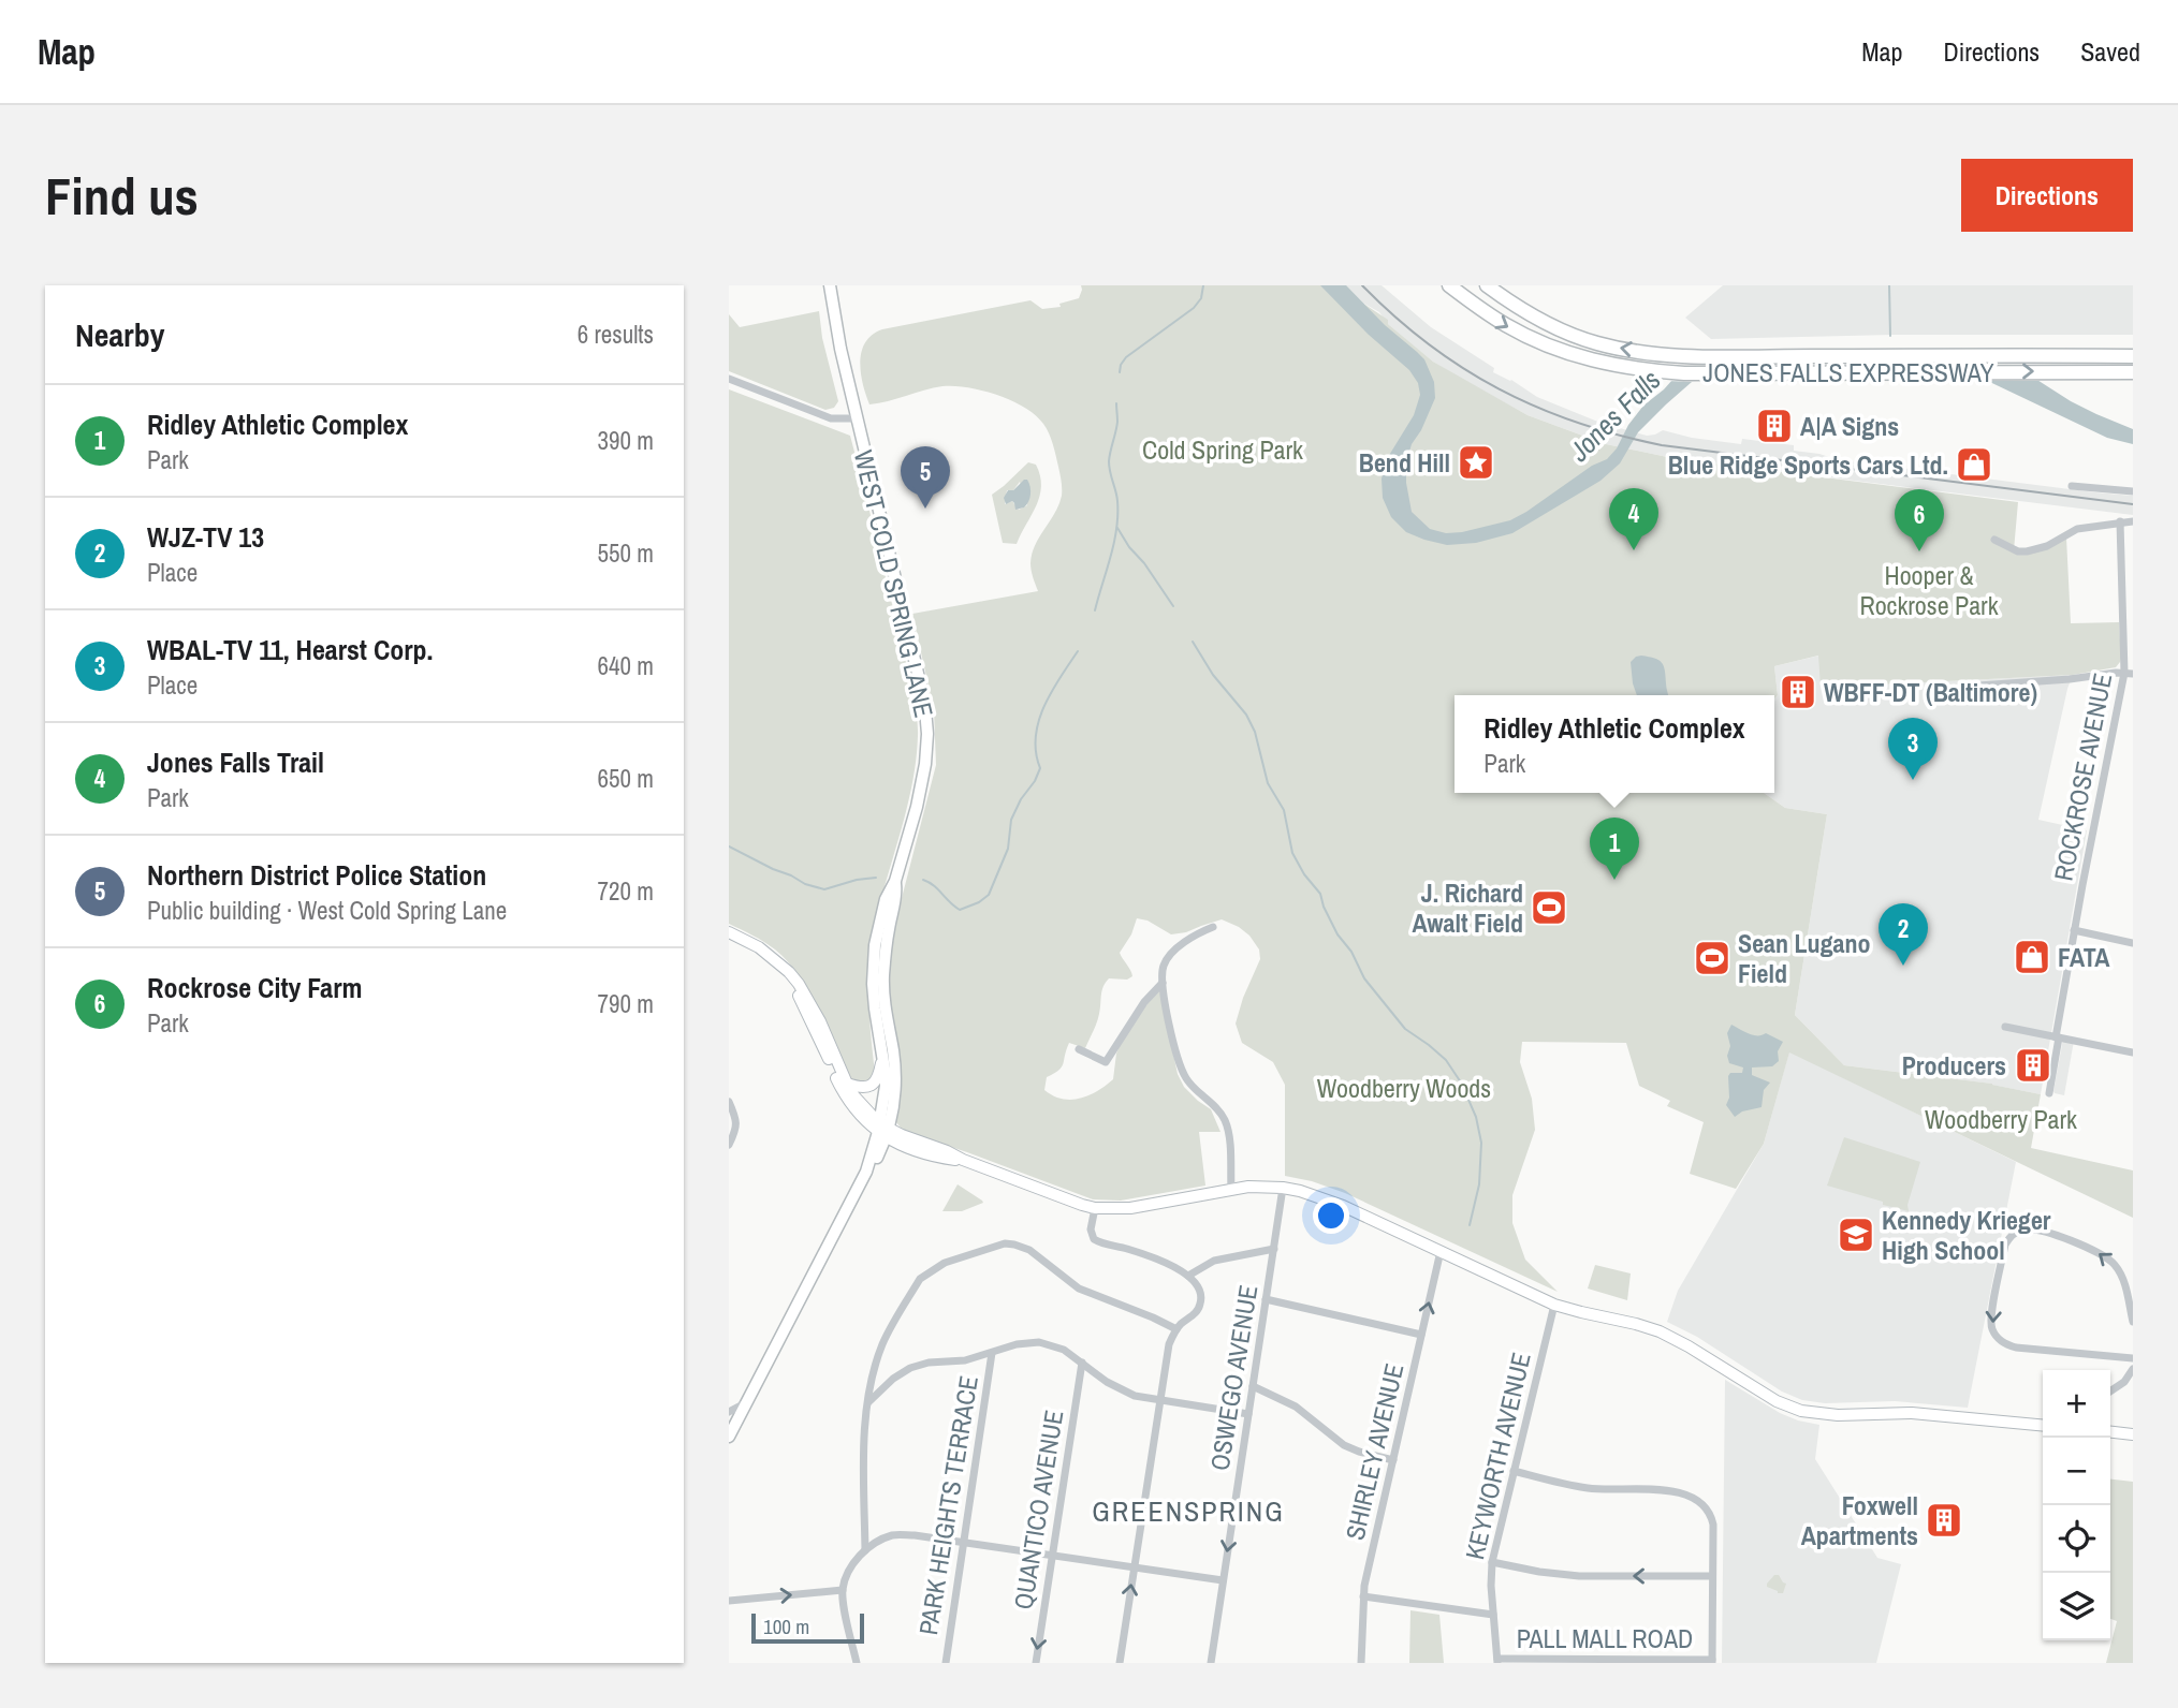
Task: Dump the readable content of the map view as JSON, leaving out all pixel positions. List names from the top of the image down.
{
  "streets": {
    "highway": ["JONES FALLS EXPRESSWAY"],
    "main road": ["WEST COLD SPRING LANE"],
    "street": [
      "ROCKROSE AVENUE",
      "OSWEGO AVENUE",
      "SHIRLEY AVENUE",
      "KEYWORTH AVENUE",
      "PARK HEIGHTS TERRACE",
      "QUANTICO AVENUE",
      "PALL MALL ROAD"
    ]
  },
  "crossings": [
    ["SHIRLEY AVENUE", "PALL MALL ROAD"],
    ["KEYWORTH AVENUE", "PALL MALL ROAD"]
  ],
  "one_way": ["OSWEGO AVENUE", "QUANTICO AVENUE"],
  "districts": ["GREENSPRING"],
  "water": ["Jones Falls"],
  "parks": [
    "Cold Spring Park",
    "Hooper & Rockrose Park",
    "Woodberry Woods",
    "Woodberry Park"
  ],
  "places": {
    "building": [
      "A|A Signs",
      "WBFF-DT (Baltimore)",
      "Producers",
      "Foxwell Apartments"
    ],
    "place": ["Bend Hill"],
    "shop": ["Blue Ridge Sports Cars Ltd.", "FATA"],
    "sports": ["J. Richard Awalt Field", "Sean Lugano Field"],
    "school or university": ["Kennedy Krieger High School"]
  },
  "scale_bar": "100 m",
  "page": {
    "header": "Map",
    "nav": ["Map", "Directions", "Saved"],
    "buttons": "Directions",
    "title": "Find us",
    "heading": ["Nearby", "6 results"],
    "list": [
      {
        "mark": "1",
        "name": "Ridley Athletic Complex",
        "note": "Park",
        "value": "390 m"
      },
      {
        "mark": "2",
        "name": "WJZ-TV 13",
        "note": "Place",
        "value": "550 m"
      },
      {
        "mark": "3",
        "name": "WBAL-TV 11, Hearst Corp.",
        "note": "Place",
        "value": "640 m"
      },
      {
        "mark": "4",
        "name": "Jones Falls Trail",
        "note": "Park",
        "value": "650 m"
      },
      {
        "mark": "5",
        "name": "Northern District Police Station",
        "note": "Public building · West Cold Spring Lane",
        "value": "720 m"
      },
      {
        "mark": "6",
        "name": "Rockrose City Farm",
        "note": "Park",
        "value": "790 m"
      }
    ],
    "pins": [
      "5",
      "4",
      "6",
      "3",
      "1",
      "2"
    ],
    "popup": ["Ridley Athletic Complex", "Park"],
    "map_buttons": ["+", "−"],
    "scale": "100 m"
  }
}
